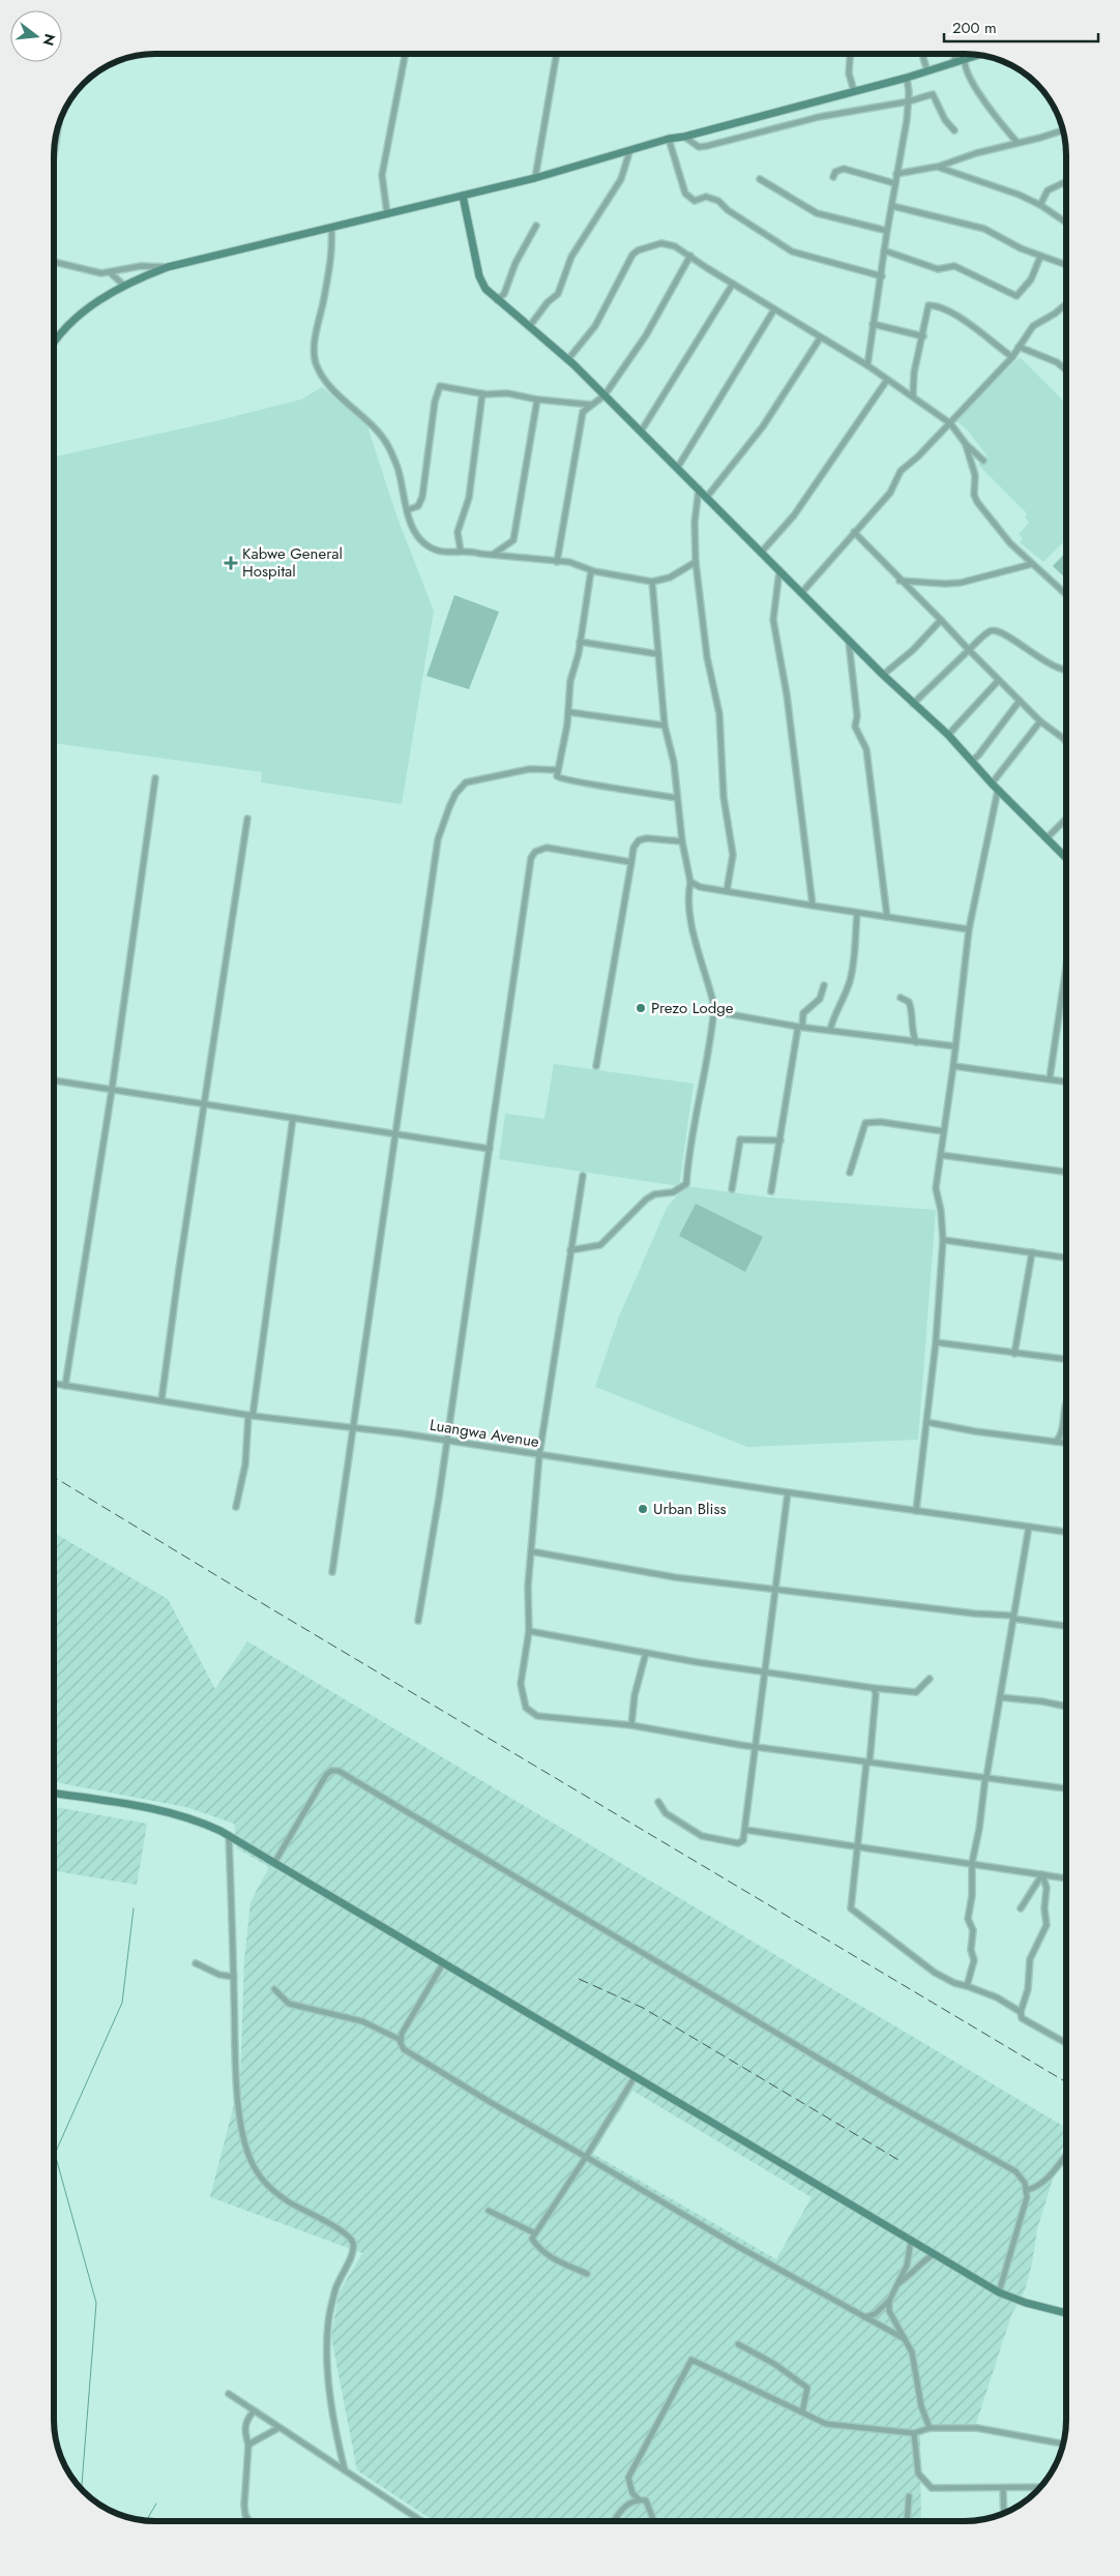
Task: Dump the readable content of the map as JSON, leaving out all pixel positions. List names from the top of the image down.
{
  "streets": {
    "street": ["Luangwa Avenue"]
  },
  "places": {
    "health": ["Kabwe General Hospital"],
    "other": ["Prezo Lodge", "Urban Bliss"]
  },
  "scale_bar": "200 m",
  "north": "right"
}
